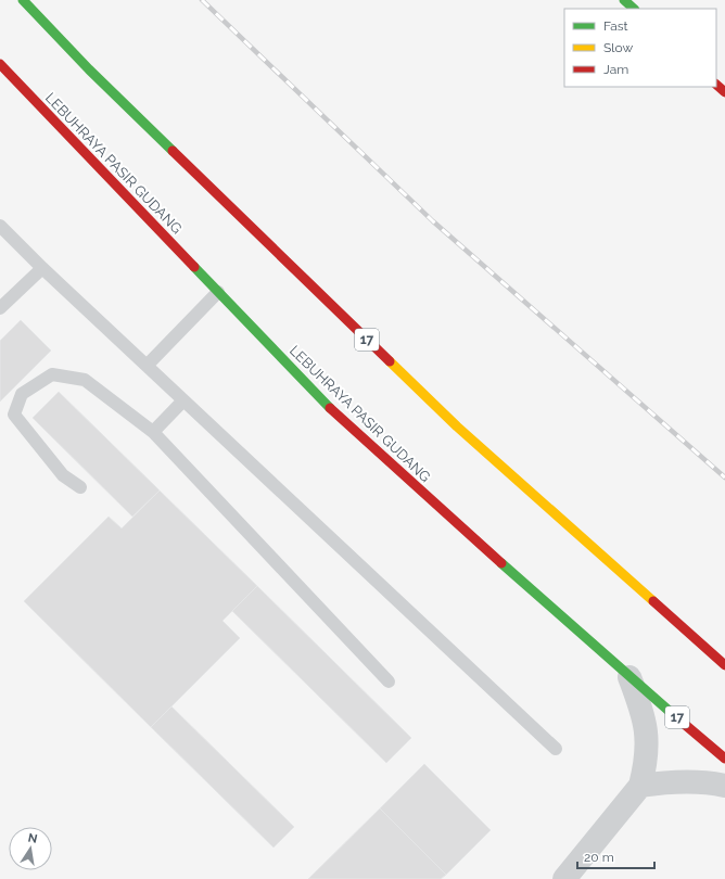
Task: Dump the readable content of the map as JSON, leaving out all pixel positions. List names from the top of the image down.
{
  "streets": {
    "main road": ["LEBUHRAYA PASIR GUDANG", "17"]
  },
  "legend": ["Fast", "Slow", "Jam"],
  "scale_bar": "20 m",
  "north": "top"
}
